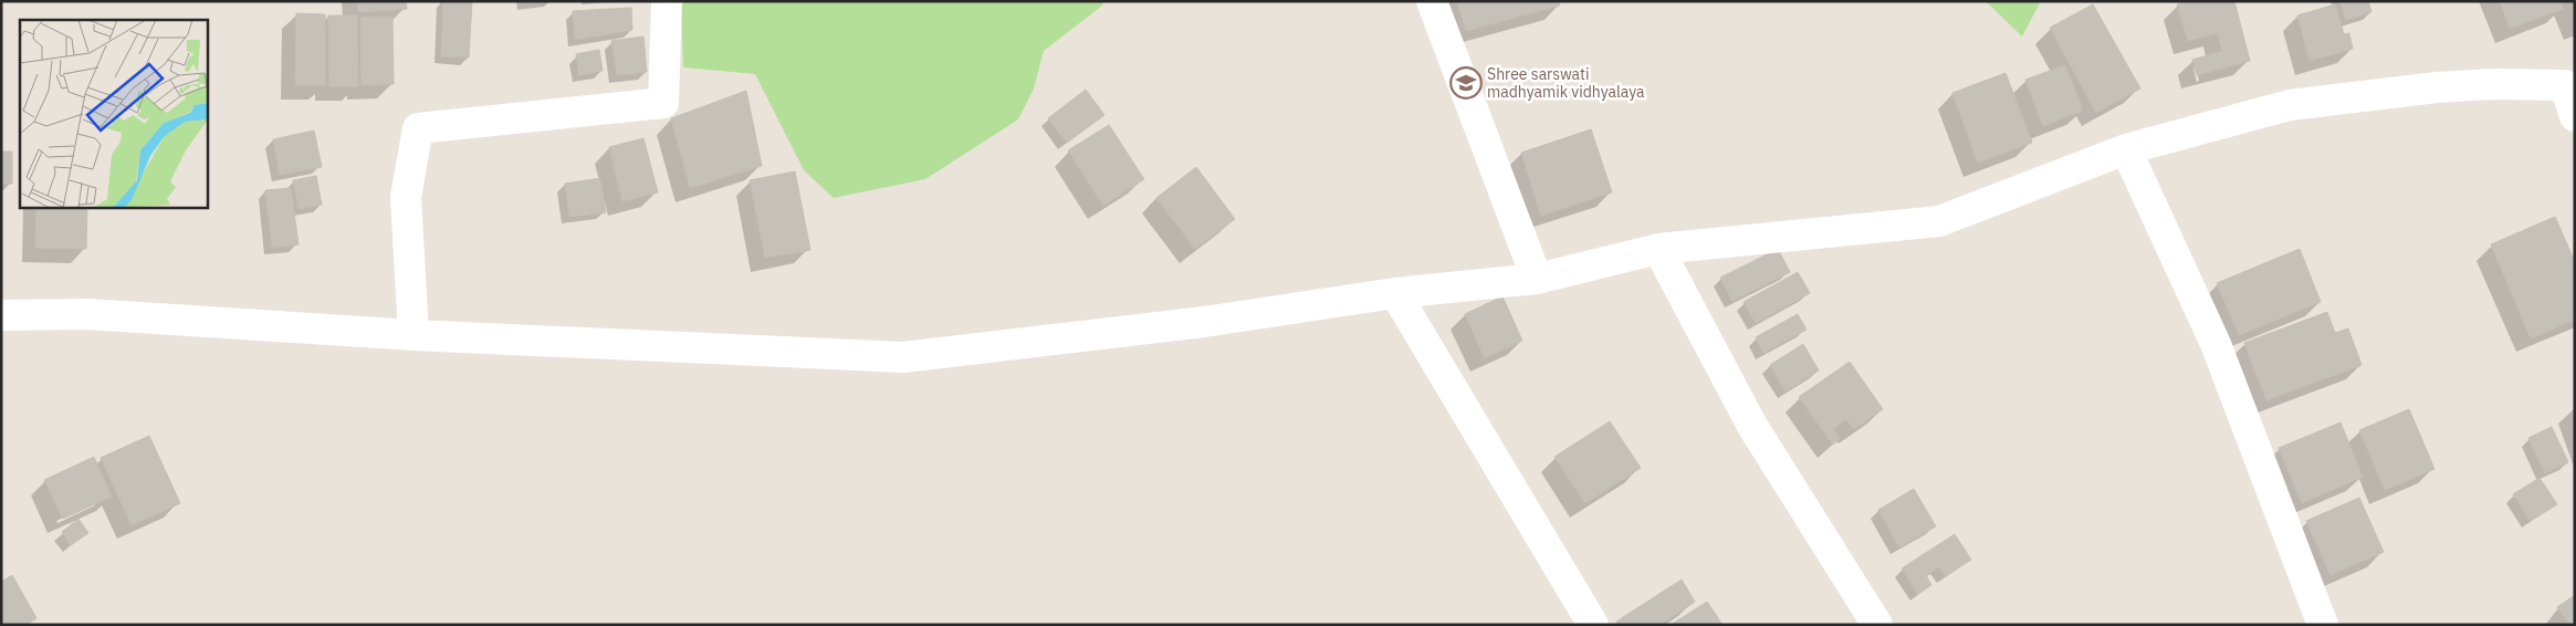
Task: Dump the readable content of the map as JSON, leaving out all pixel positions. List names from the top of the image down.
{
  "places": {
    "school or university": ["Shree sarswati madhyamik vidhyalaya"]
  }
}
